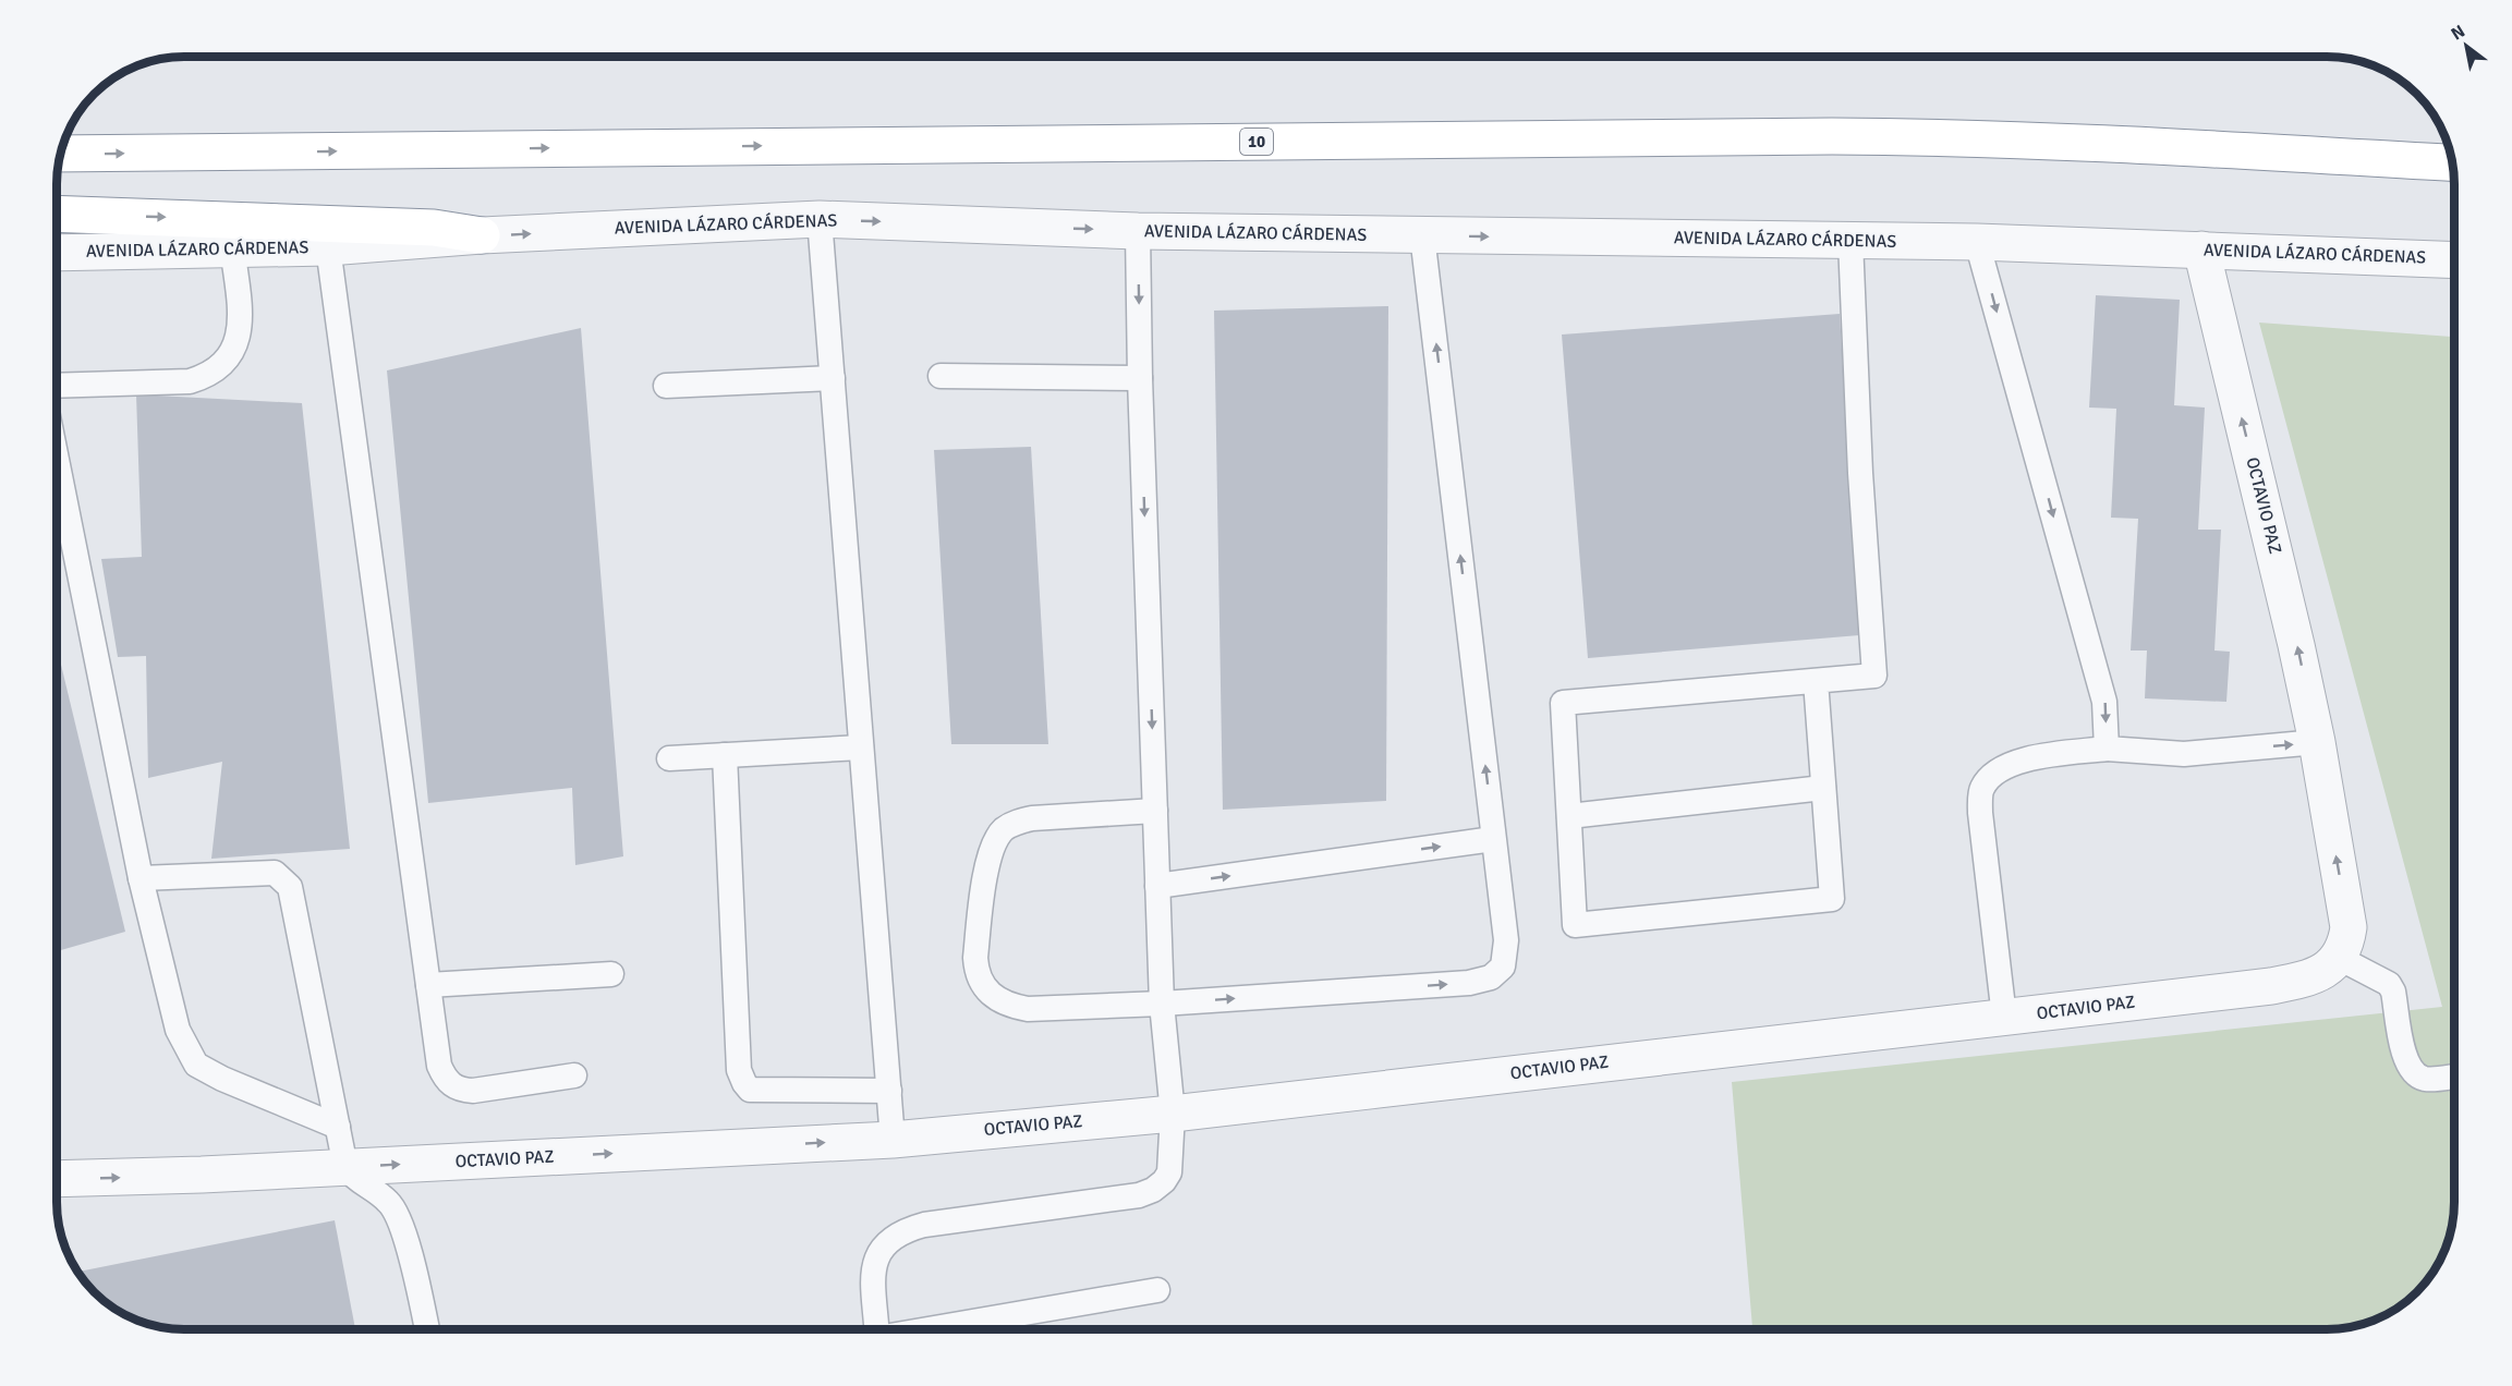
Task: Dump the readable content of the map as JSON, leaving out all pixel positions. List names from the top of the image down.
{
  "streets": {
    "highway": ["10"],
    "street": ["AVENIDA LÁZARO CÁRDENAS", "OCTAVIO PAZ"]
  },
  "crossings": [
    ["AVENIDA LÁZARO CÁRDENAS", "OCTAVIO PAZ"]
  ],
  "one_way": ["AVENIDA LÁZARO CÁRDENAS"],
  "north": "top left"
}
